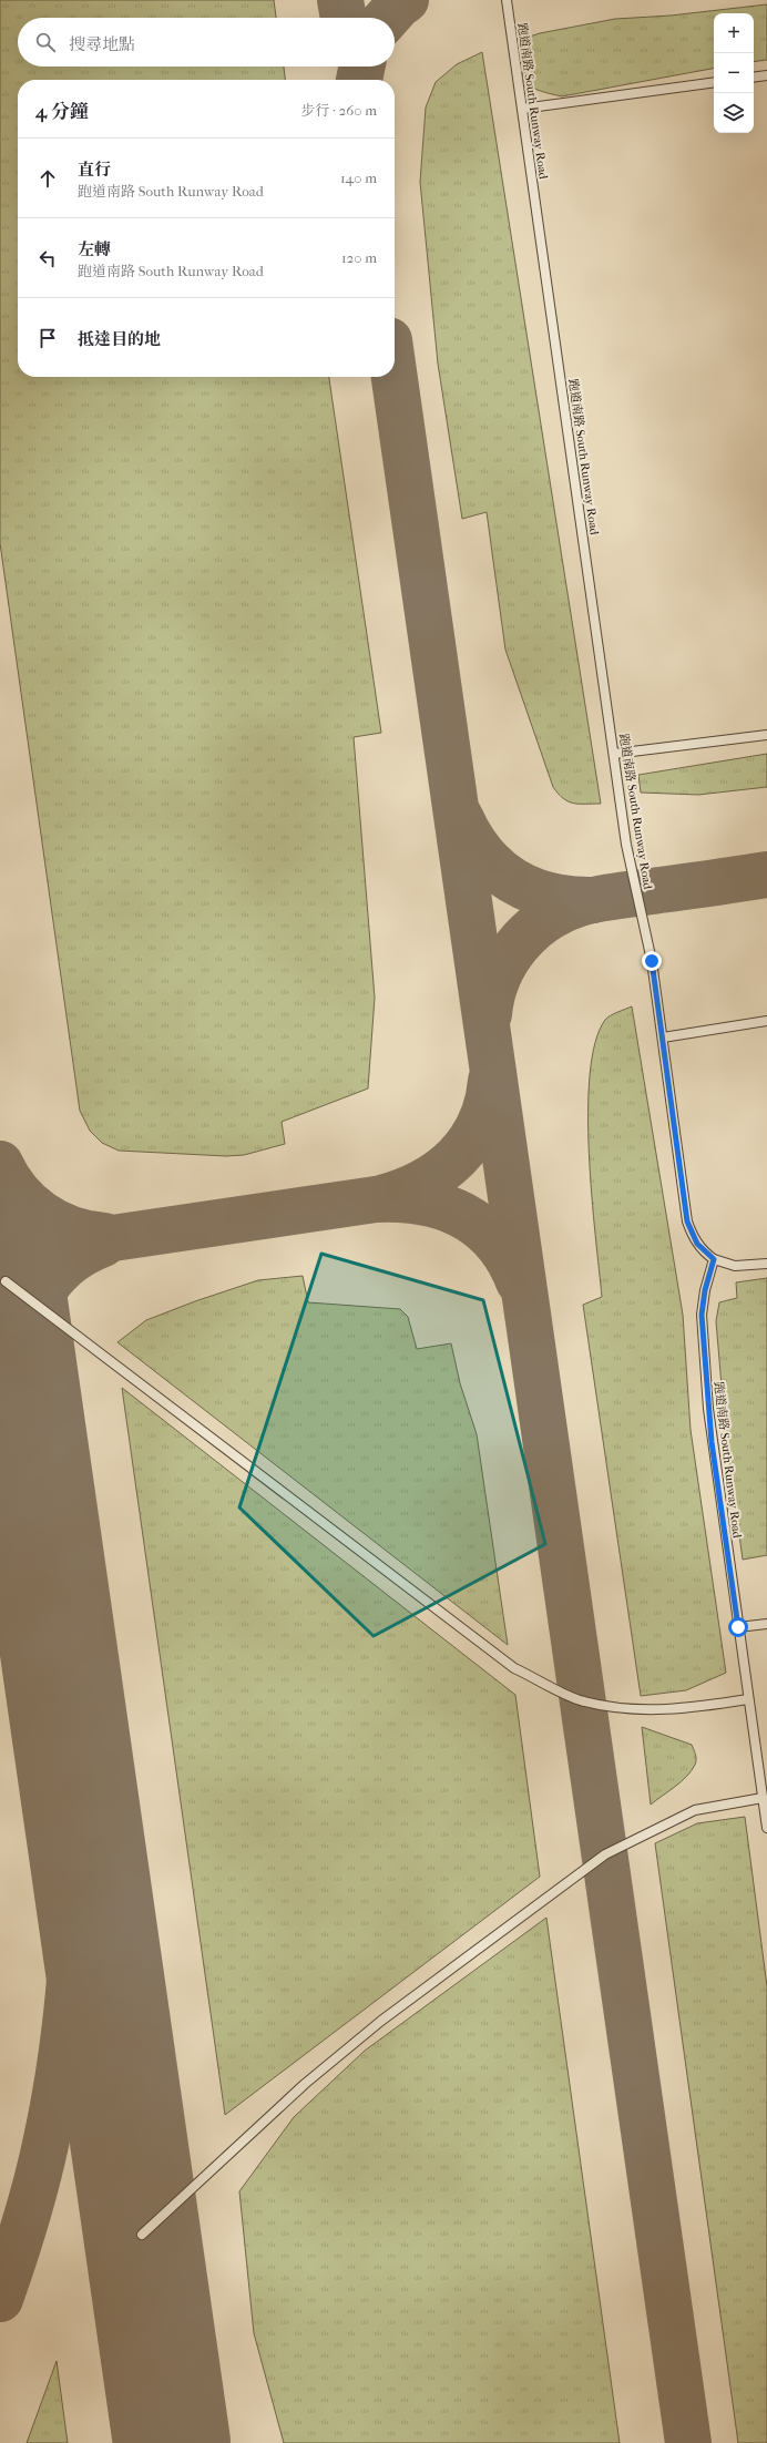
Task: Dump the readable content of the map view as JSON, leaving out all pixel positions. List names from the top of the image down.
{
  "streets": {
    "lane": ["跑道南路 South Runway Road"]
  },
  "page": {
    "map_buttons": ["+", "−"],
    "search": "搜尋地點",
    "heading": ["4 分鐘", "步行 · 260 m"],
    "list": [
      ["直行", "跑道南路 South Runway Road", "140 m"],
      ["左轉", "跑道南路 South Runway Road", "120 m"],
      "抵達目的地"
    ]
  }
}
